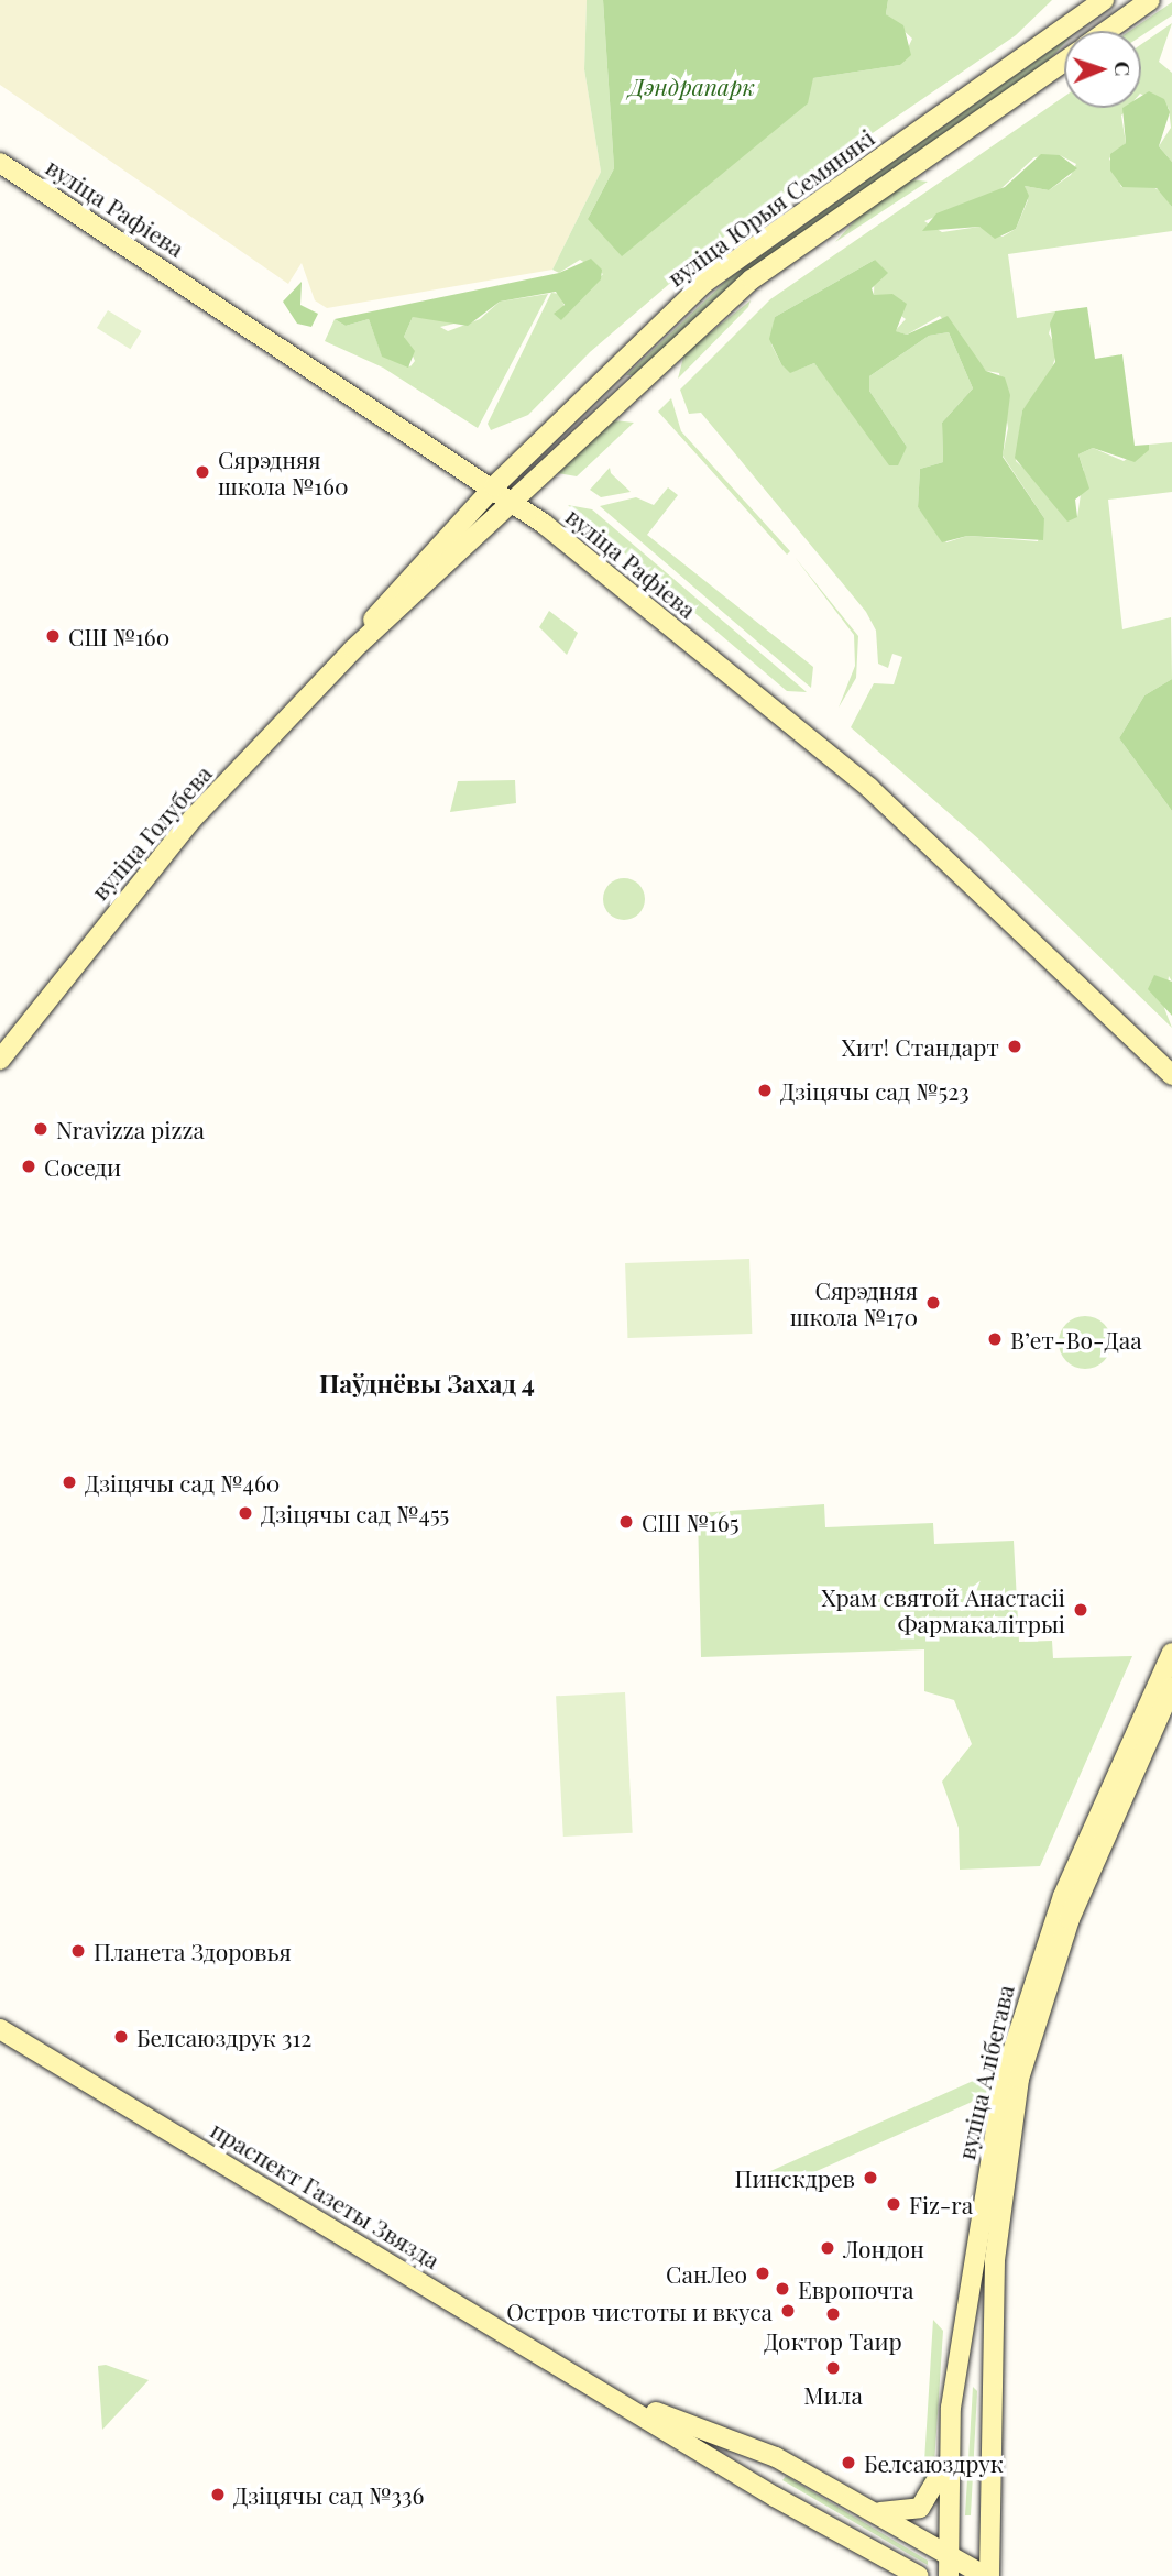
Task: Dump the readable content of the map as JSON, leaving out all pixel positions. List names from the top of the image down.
{
  "streets": {
    "main road": [
      "вуліца Рафіева",
      "вуліца Юрыя Семянякі",
      "вуліца Голубева",
      "вуліца Алібегава",
      "праспект Газеты Звязда"
    ]
  },
  "crossings": [
    ["вуліца Рафіева", "вуліца Юрыя Семянякі"],
    ["вуліца Рафіева", "вуліца Голубева"],
    ["вуліца Юрыя Семянякі", "вуліца Голубева"],
    ["вуліца Алібегава", "праспект Газеты Звязда"]
  ],
  "districts": ["Паўднёвы Захад 4"],
  "parks": ["Дэндрапарк"],
  "places": [
    "Сярэдняя школа №160",
    "СШ №160",
    "Хит! Стандарт",
    "Дзіцячы сад №523",
    "Nravizza pizza",
    "Соседи",
    "Сярэдняя школа №170",
    "Вʼет-Во-Даа",
    "Дзіцячы сад №460",
    "Дзіцячы сад №455",
    "СШ №165",
    "Храм святой Анастасіі Фармакалітрыі",
    "Планета Здоровья",
    "Белсаюздрук 312",
    "Пинскдрев",
    "Fiz-ra",
    "Лондон",
    "СанЛео",
    "Европочта",
    "Остров чистоты и вкуса",
    "Доктор Таир",
    "Мила",
    "Белсаюздрук",
    "Дзіцячы сад №336"
  ],
  "north": "right"
}
